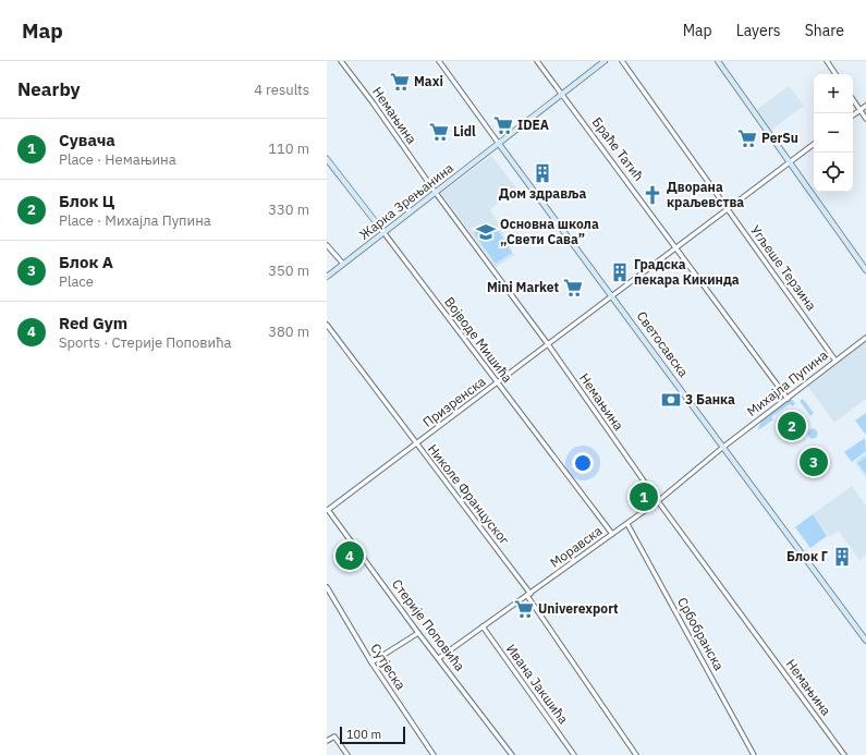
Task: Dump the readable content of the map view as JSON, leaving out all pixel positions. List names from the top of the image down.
{
  "streets": {
    "street": [
      "Немањина",
      "Браће Татић",
      "Жарка Зрењанина",
      "Угљеше Терзина",
      "Војводе Мишића",
      "Светосавска",
      "Михајла Пупина",
      "Призренска",
      "Николе Француског",
      "Моравска",
      "Стерије Поповића",
      "Србобранска",
      "Сутјеска",
      "Ивана Јакшића"
    ]
  },
  "crossings": [
    ["Немањина", "Жарка Зрењанина"],
    ["Немањина", "Призренска"],
    ["Немањина", "Моравска"],
    ["Браће Татић", "Жарка Зрењанина"],
    ["Браће Татић", "Михајла Пупина"],
    ["Браће Татић", "Призренска"],
    ["Жарка Зрењанина", "Војводе Мишића"],
    ["Жарка Зрењанина", "Светосавска"],
    ["Угљеше Терзина", "Михајла Пупина"],
    ["Угљеше Терзина", "Призренска"],
    ["Војводе Мишића", "Призренска"],
    ["Војводе Мишића", "Моравска"],
    ["Светосавска", "Михајла Пупина"],
    ["Светосавска", "Призренска"],
    ["Светосавска", "Моравска"],
    ["Михајла Пупина", "Моравска"],
    ["Призренска", "Николе Француског"],
    ["Призренска", "Стерије Поповића"],
    ["Николе Француског", "Моравска"],
    ["Моравска", "Стерије Поповића"],
    ["Моравска", "Србобранска"],
    ["Моравска", "Ивана Јакшића"]
  ],
  "places": {
    "supermarket": [
      "Maxi",
      "IDEA",
      "Lidl",
      "PerSu",
      "Mini Market",
      "Univerexport"
    ],
    "building": ["Дом здравља", "Градска пекара Кикинда", "Блок Г"],
    "church": ["Дворана краљевства"],
    "school or university": ["Основна школа „Свети Сава”"],
    "bank": ["3 Банка"]
  },
  "scale_bar": "100 m",
  "page": {
    "header": "Map",
    "nav": ["Map", "Layers", "Share"],
    "heading": ["Nearby", "4 results"],
    "map_buttons": ["+", "−"],
    "list": [
      {
        "mark": "1",
        "name": "Сувача",
        "note": "Place · Немањина",
        "value": "110 m"
      },
      {
        "mark": "2",
        "name": "Блок Ц",
        "note": "Place · Михајла Пупина",
        "value": "330 m"
      },
      {
        "mark": "3",
        "name": "Блок А",
        "note": "Place",
        "value": "350 m"
      },
      {
        "mark": "4",
        "name": "Red Gym",
        "note": "Sports · Стерије Поповића",
        "value": "380 m"
      }
    ],
    "pins": [
      "2",
      "3",
      "1",
      "4"
    ],
    "scale": "100 m"
  }
}
